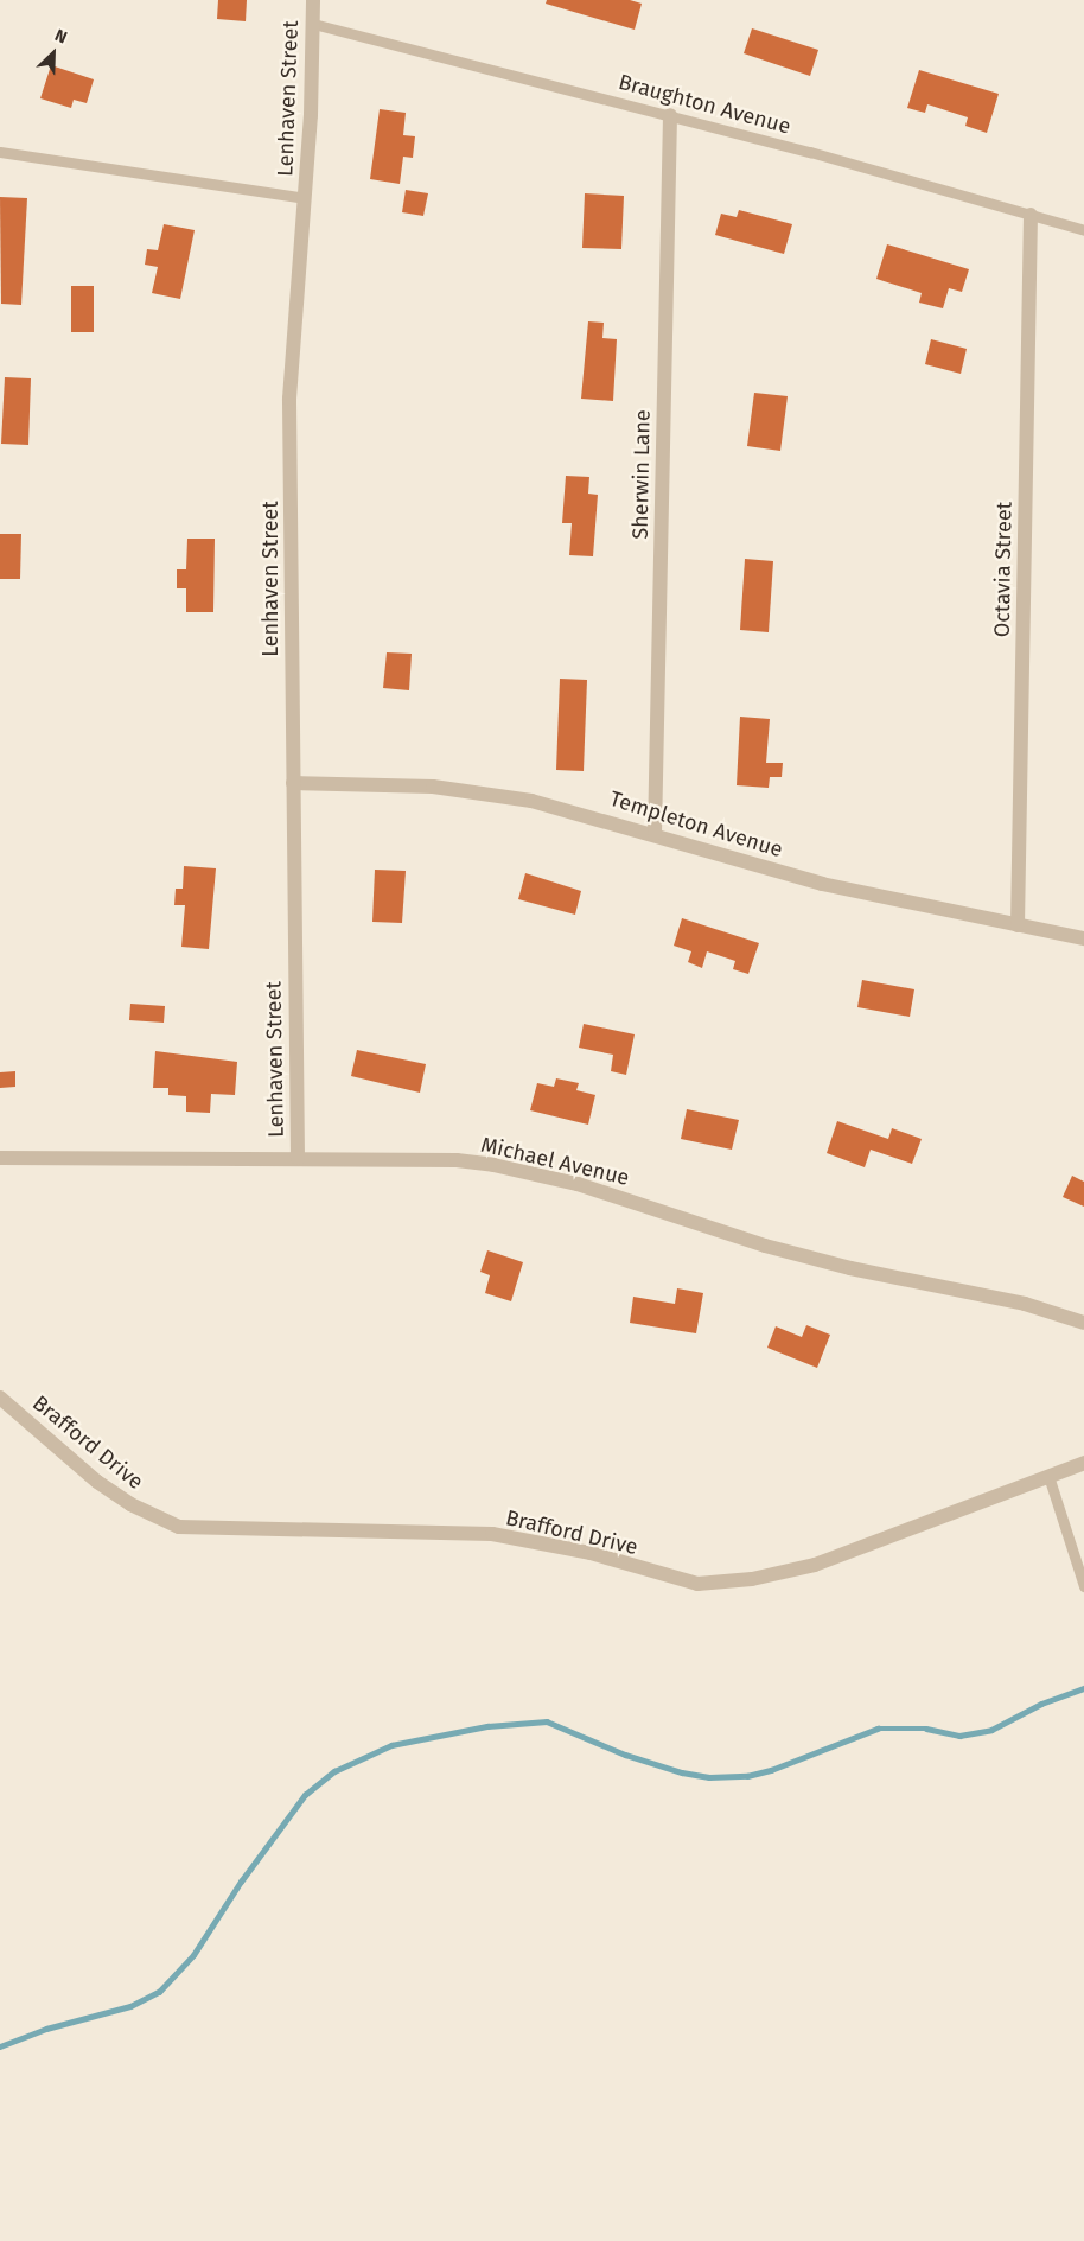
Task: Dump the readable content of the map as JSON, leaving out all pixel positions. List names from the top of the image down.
{
  "streets": {
    "street": [
      "Lenhaven Street",
      "Sherwin Lane",
      "Octavia Street",
      "Templeton Avenue",
      "Michael Avenue",
      "Brafford Drive"
    ],
    "lane": ["Braughton Avenue"]
  },
  "crossings": [
    ["Lenhaven Street", "Braughton Avenue"],
    ["Lenhaven Street", "Templeton Avenue"],
    ["Lenhaven Street", "Michael Avenue"],
    ["Braughton Avenue", "Sherwin Lane"],
    ["Braughton Avenue", "Octavia Street"],
    ["Sherwin Lane", "Templeton Avenue"],
    ["Octavia Street", "Templeton Avenue"]
  ],
  "north": "top right"
}
